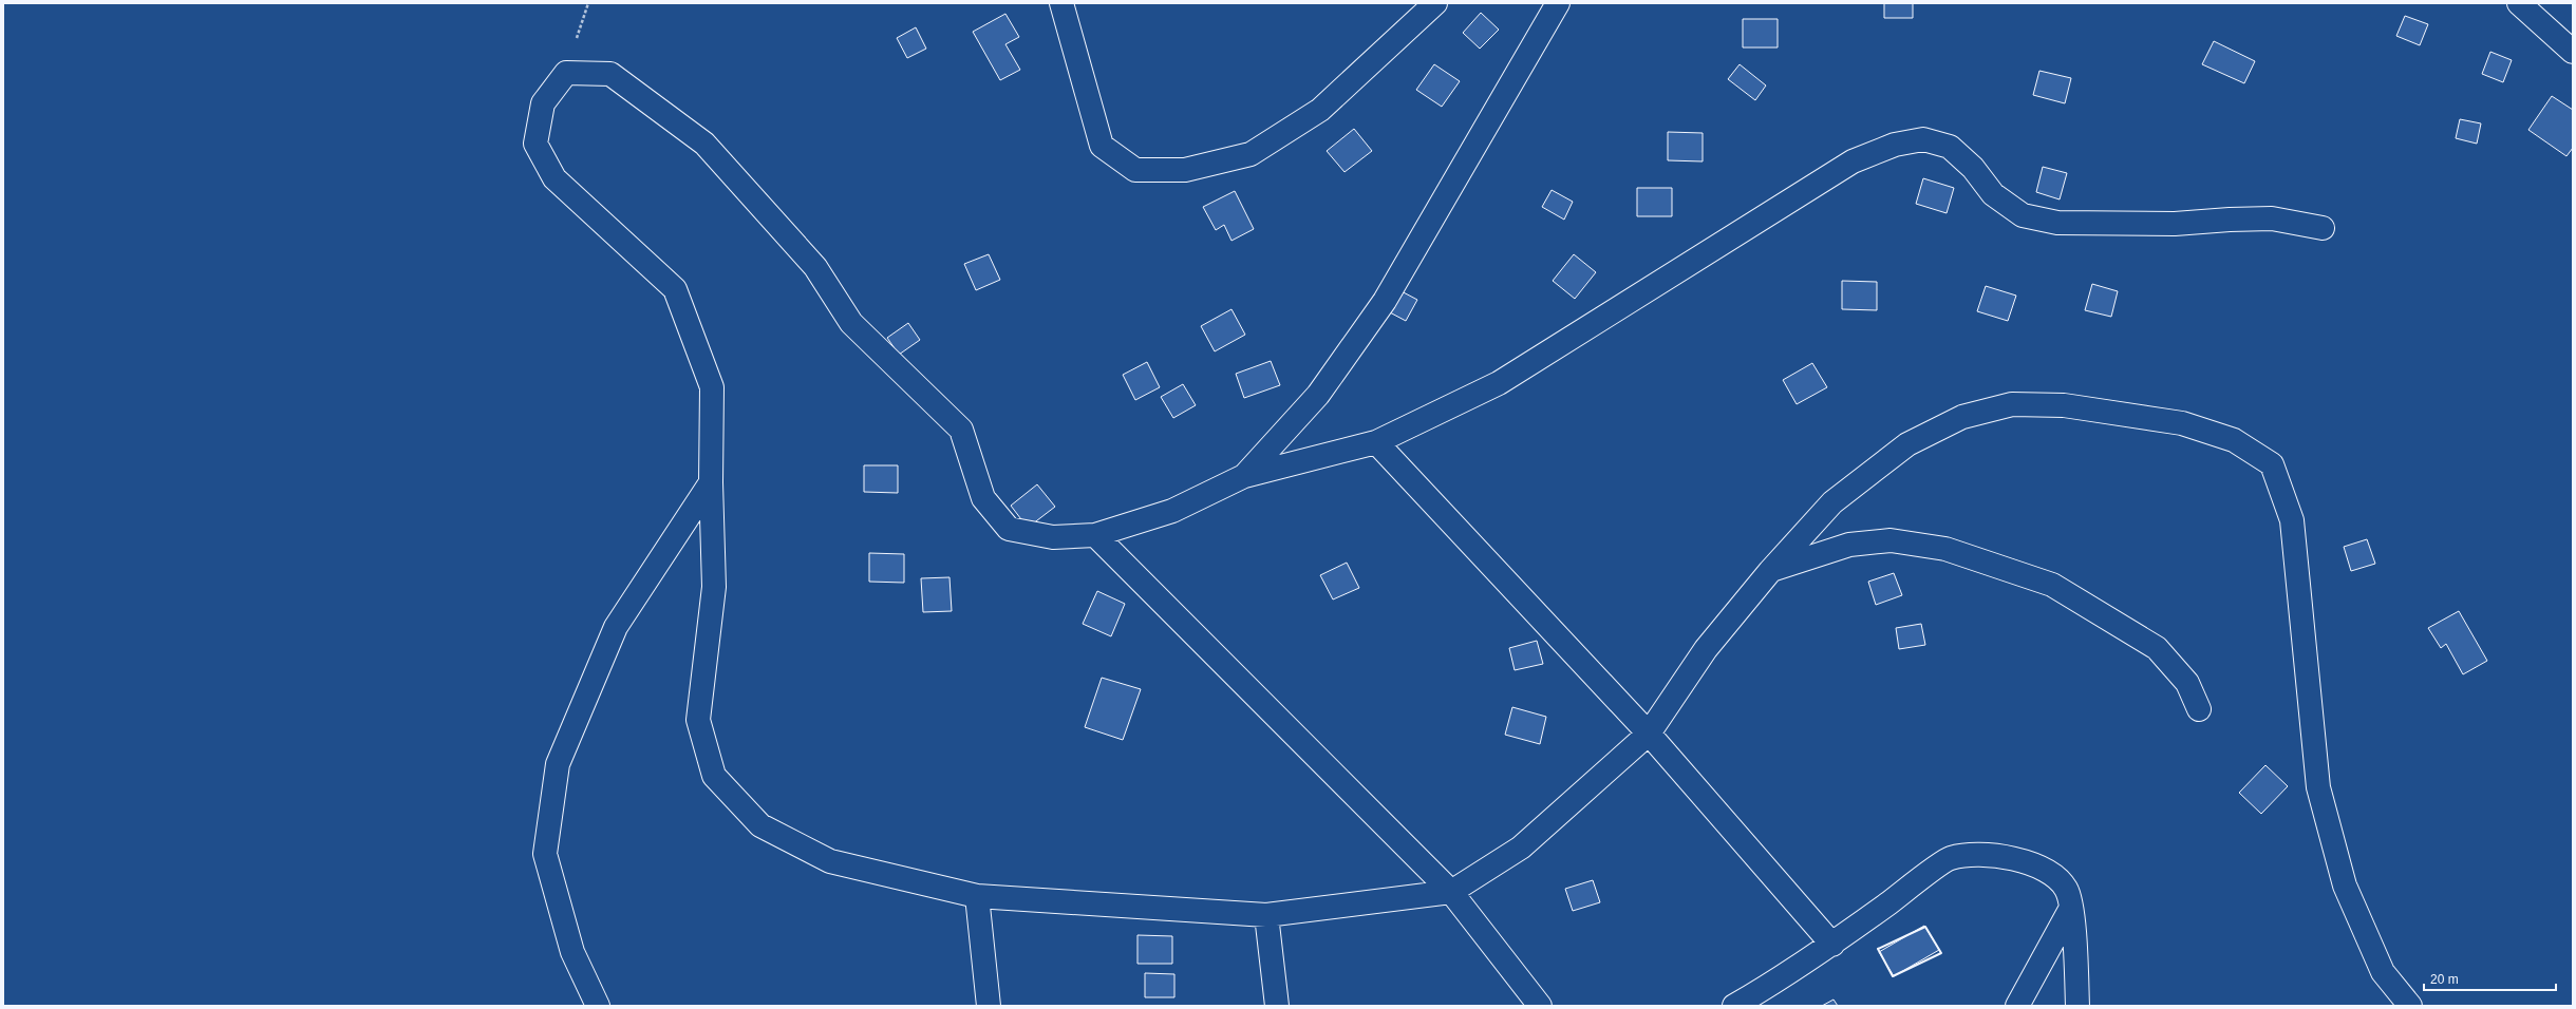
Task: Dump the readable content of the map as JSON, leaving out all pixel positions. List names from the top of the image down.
{
  "scale_bar": "20 m"
}
